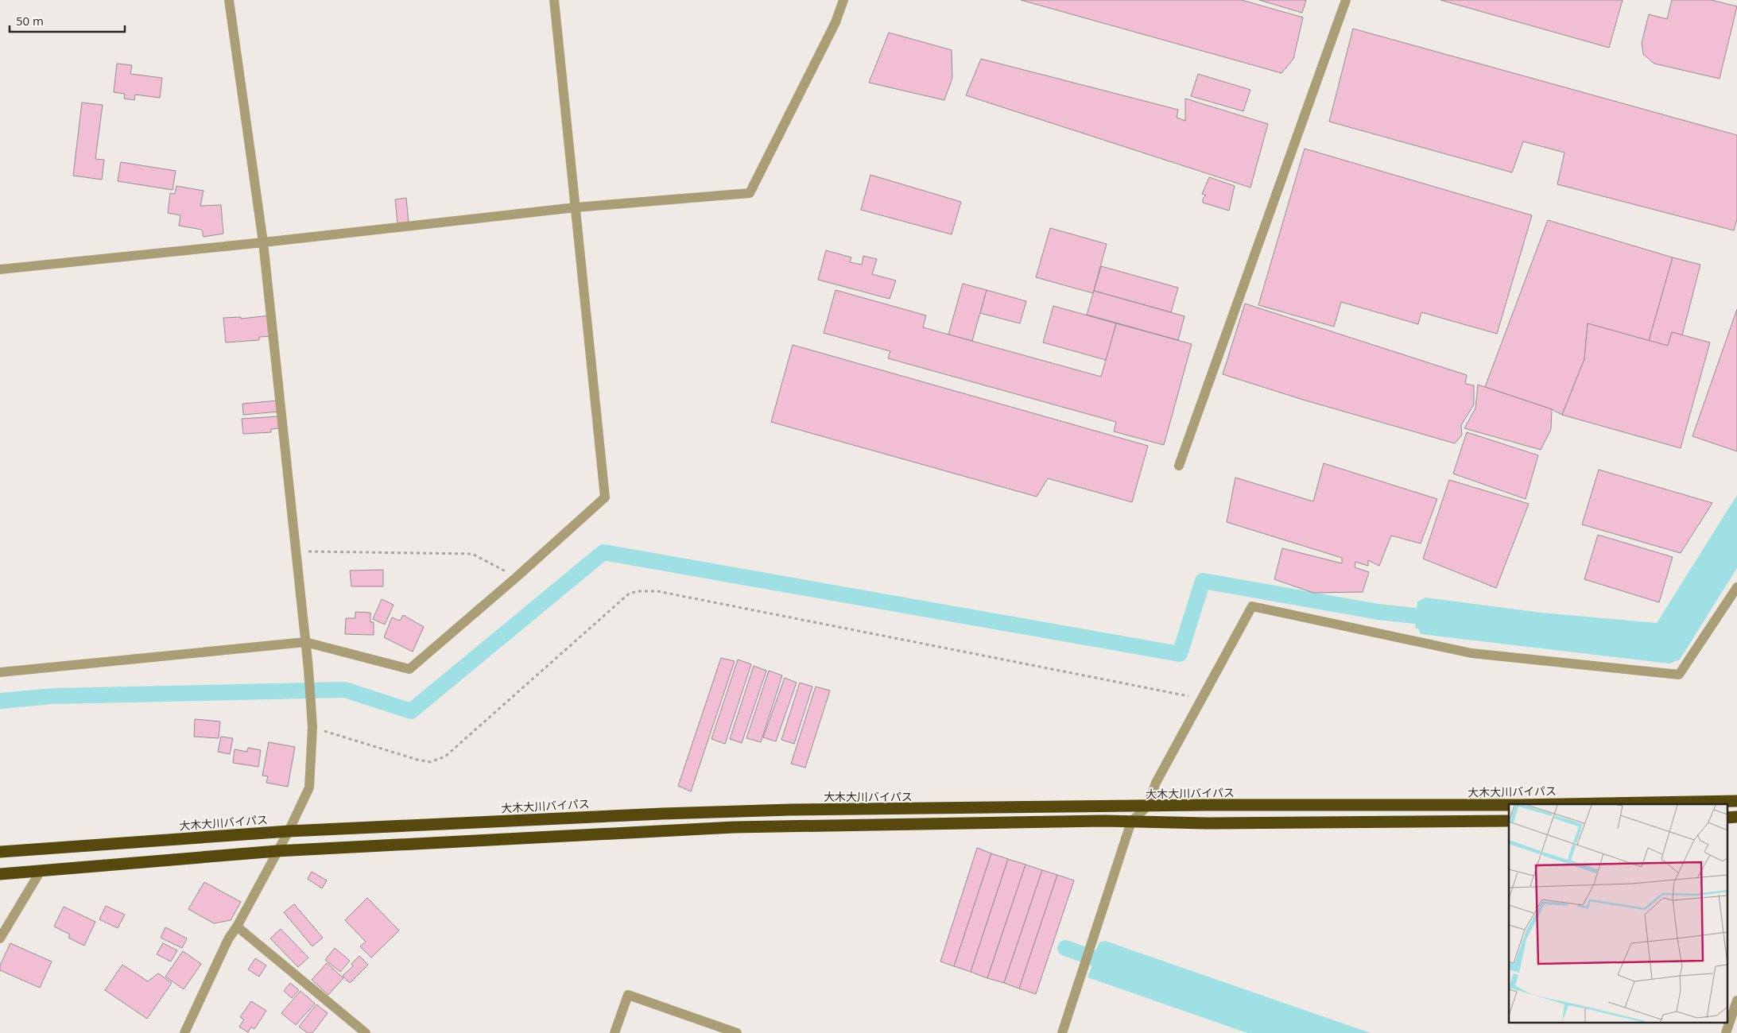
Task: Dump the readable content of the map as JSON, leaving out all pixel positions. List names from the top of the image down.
{
  "streets": {
    "highway": ["大木大川バイパス"]
  },
  "scale_bar": "50 m"
}
